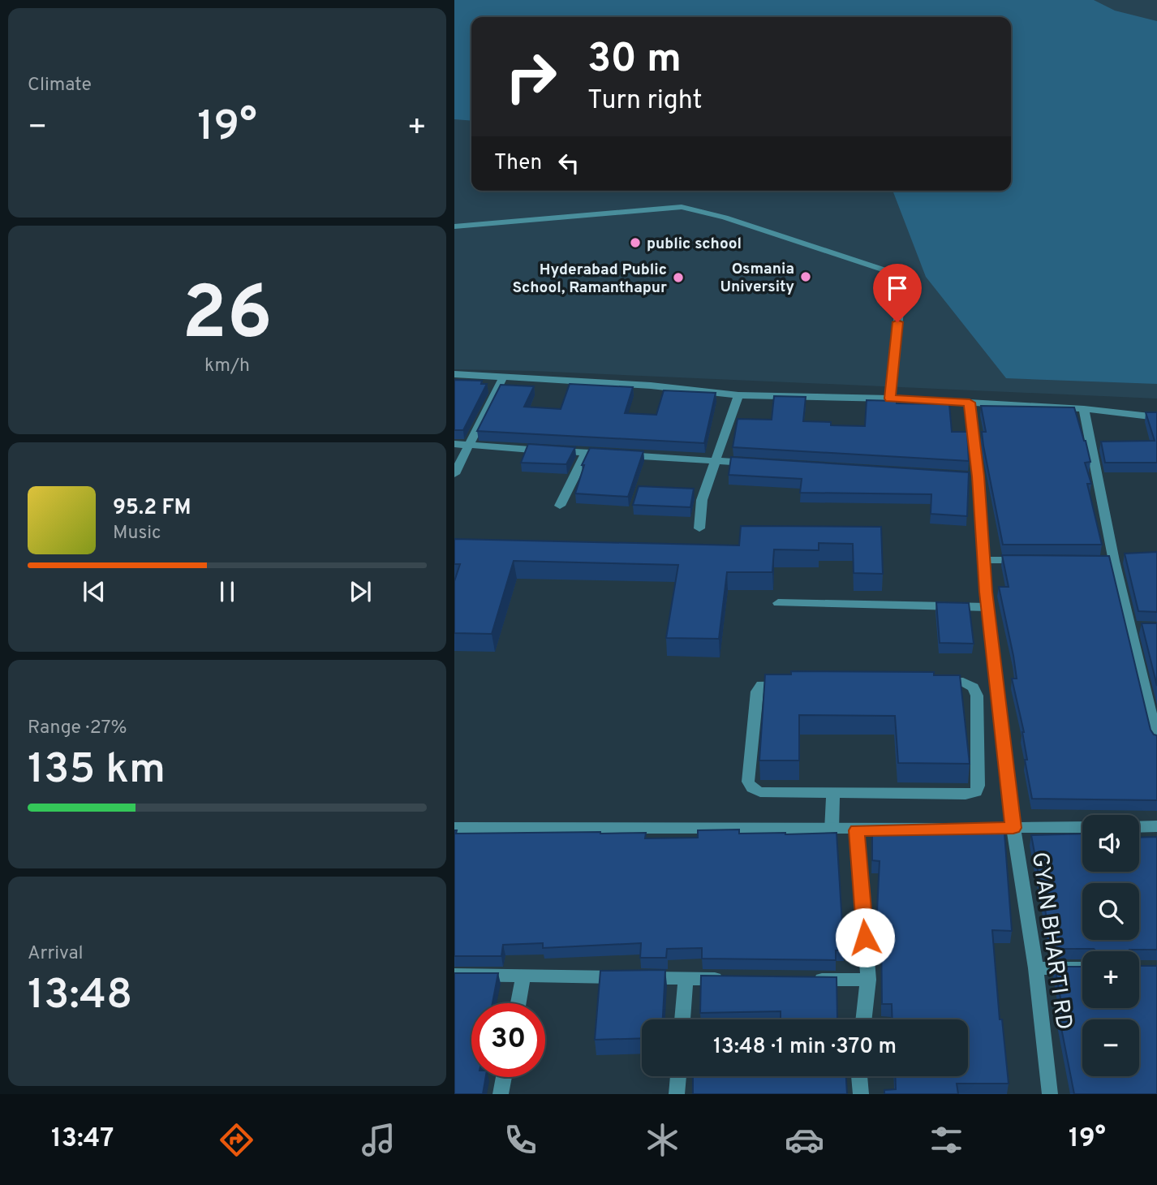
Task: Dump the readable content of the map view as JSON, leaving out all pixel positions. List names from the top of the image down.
{
  "streets": {
    "street": ["GYAN BHARTI RD"]
  },
  "places": ["public school", "Osmania University", "Hyderabad Public School, Ramanthapur"],
  "page": {
    "tile": [
      "Climate",
      ["26", "km/h"],
      ["Range · 27%", "135 km"],
      ["Arrival", "13:48"]
    ],
    "turn": ["30 m", "Turn right"],
    "heat": ["−", "19°", "+"],
    "then": "Then",
    "song": ["95.2 FM", "Music"],
    "map_buttons": ["+", "−"],
    "limit": "30",
    "trip": "13:48 · 1 min · 370 m",
    "tabs": ["13:47", "19°"]
  }
}
